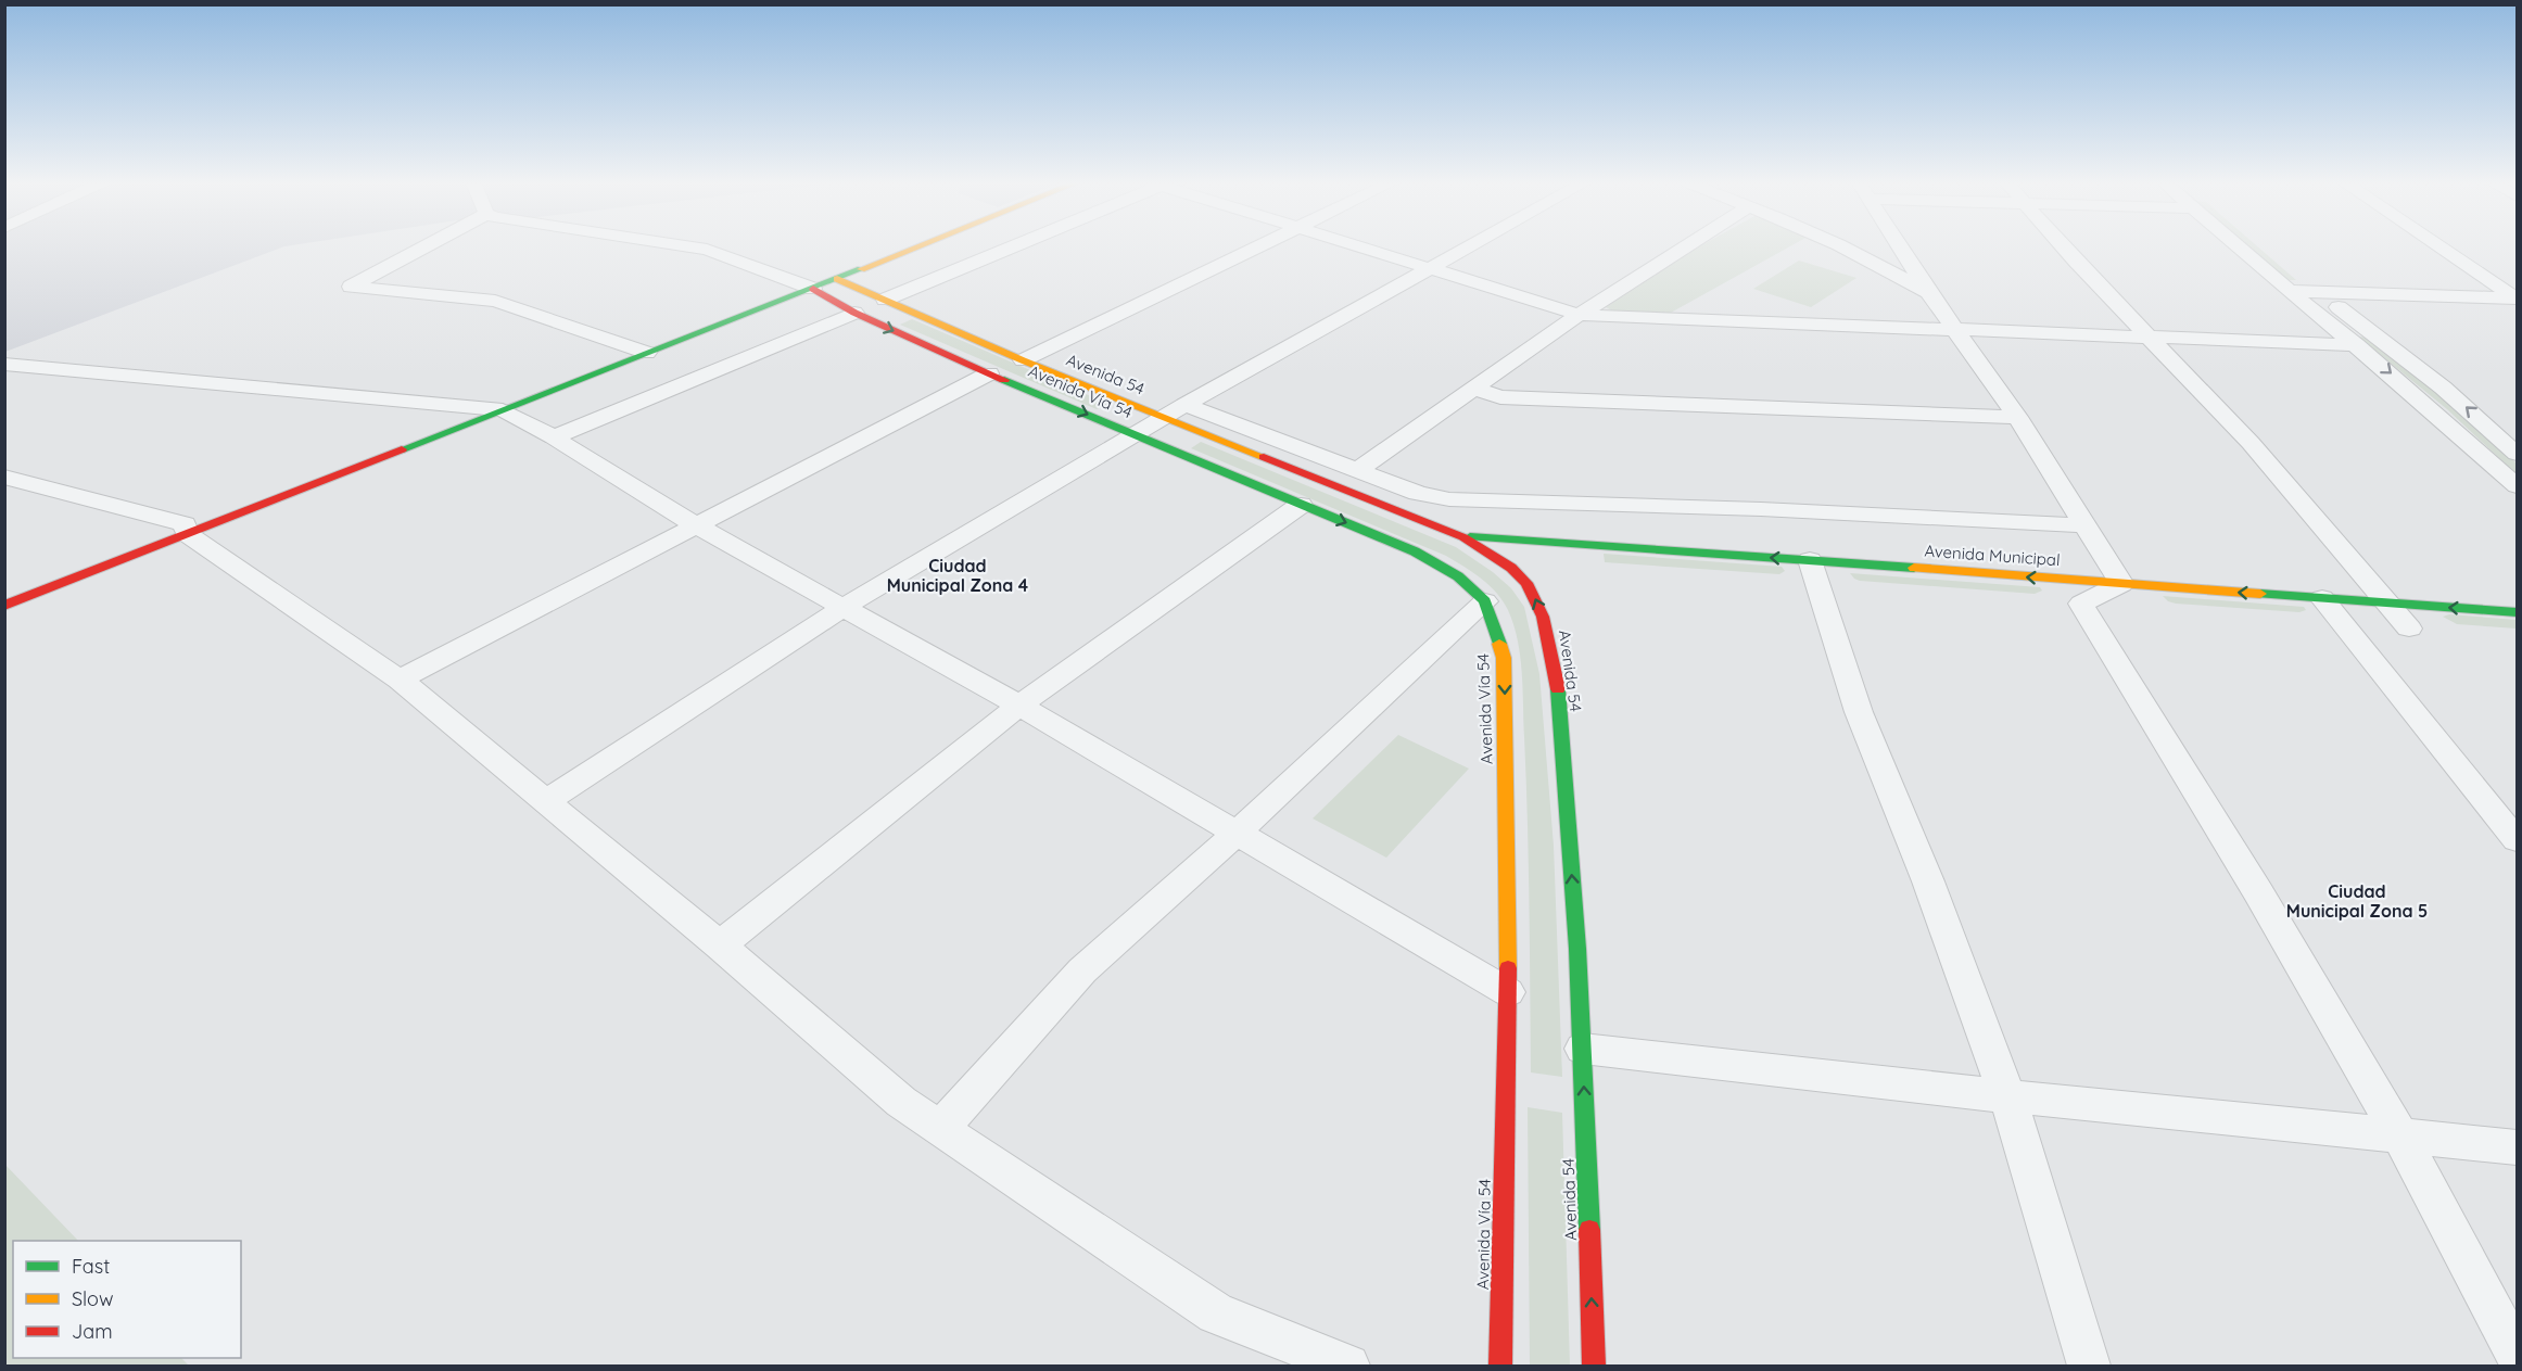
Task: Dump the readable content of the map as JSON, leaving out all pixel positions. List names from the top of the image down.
{
  "streets": {
    "main road": ["Avenida 54", "Avenida Vía 54", "Avenida Municipal"]
  },
  "crossings": [
    ["Avenida 54", "Avenida Municipal"]
  ],
  "one_way": ["Avenida 54", "Avenida Vía 54", "Avenida Municipal"],
  "districts": ["Ciudad Municipal Zona 4", "Ciudad Municipal Zona 5"],
  "legend": ["Fast", "Slow", "Jam"]
}
